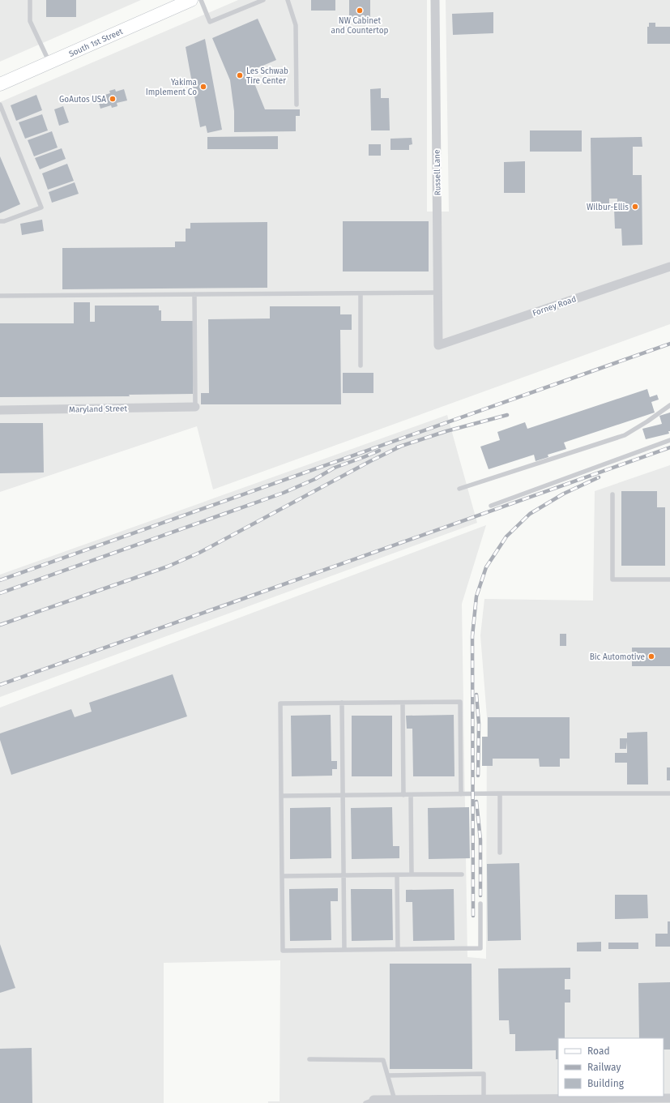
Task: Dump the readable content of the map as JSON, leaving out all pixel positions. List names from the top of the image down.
{
  "streets": {
    "main road": ["South 1st Street"],
    "street": ["Russell Lane", "Forney Road", "Maryland Street"]
  },
  "crossings": [
    ["Russell Lane", "Forney Road"]
  ],
  "places": [
    "NW Cabinet and Countertop",
    "Les Schwab Tire Center",
    "Yakima Implement Co",
    "GoAutos USA",
    "Wilbur-Ellis",
    "Bic Automotive"
  ],
  "legend": ["Road", "Railway", "Building"]
}
